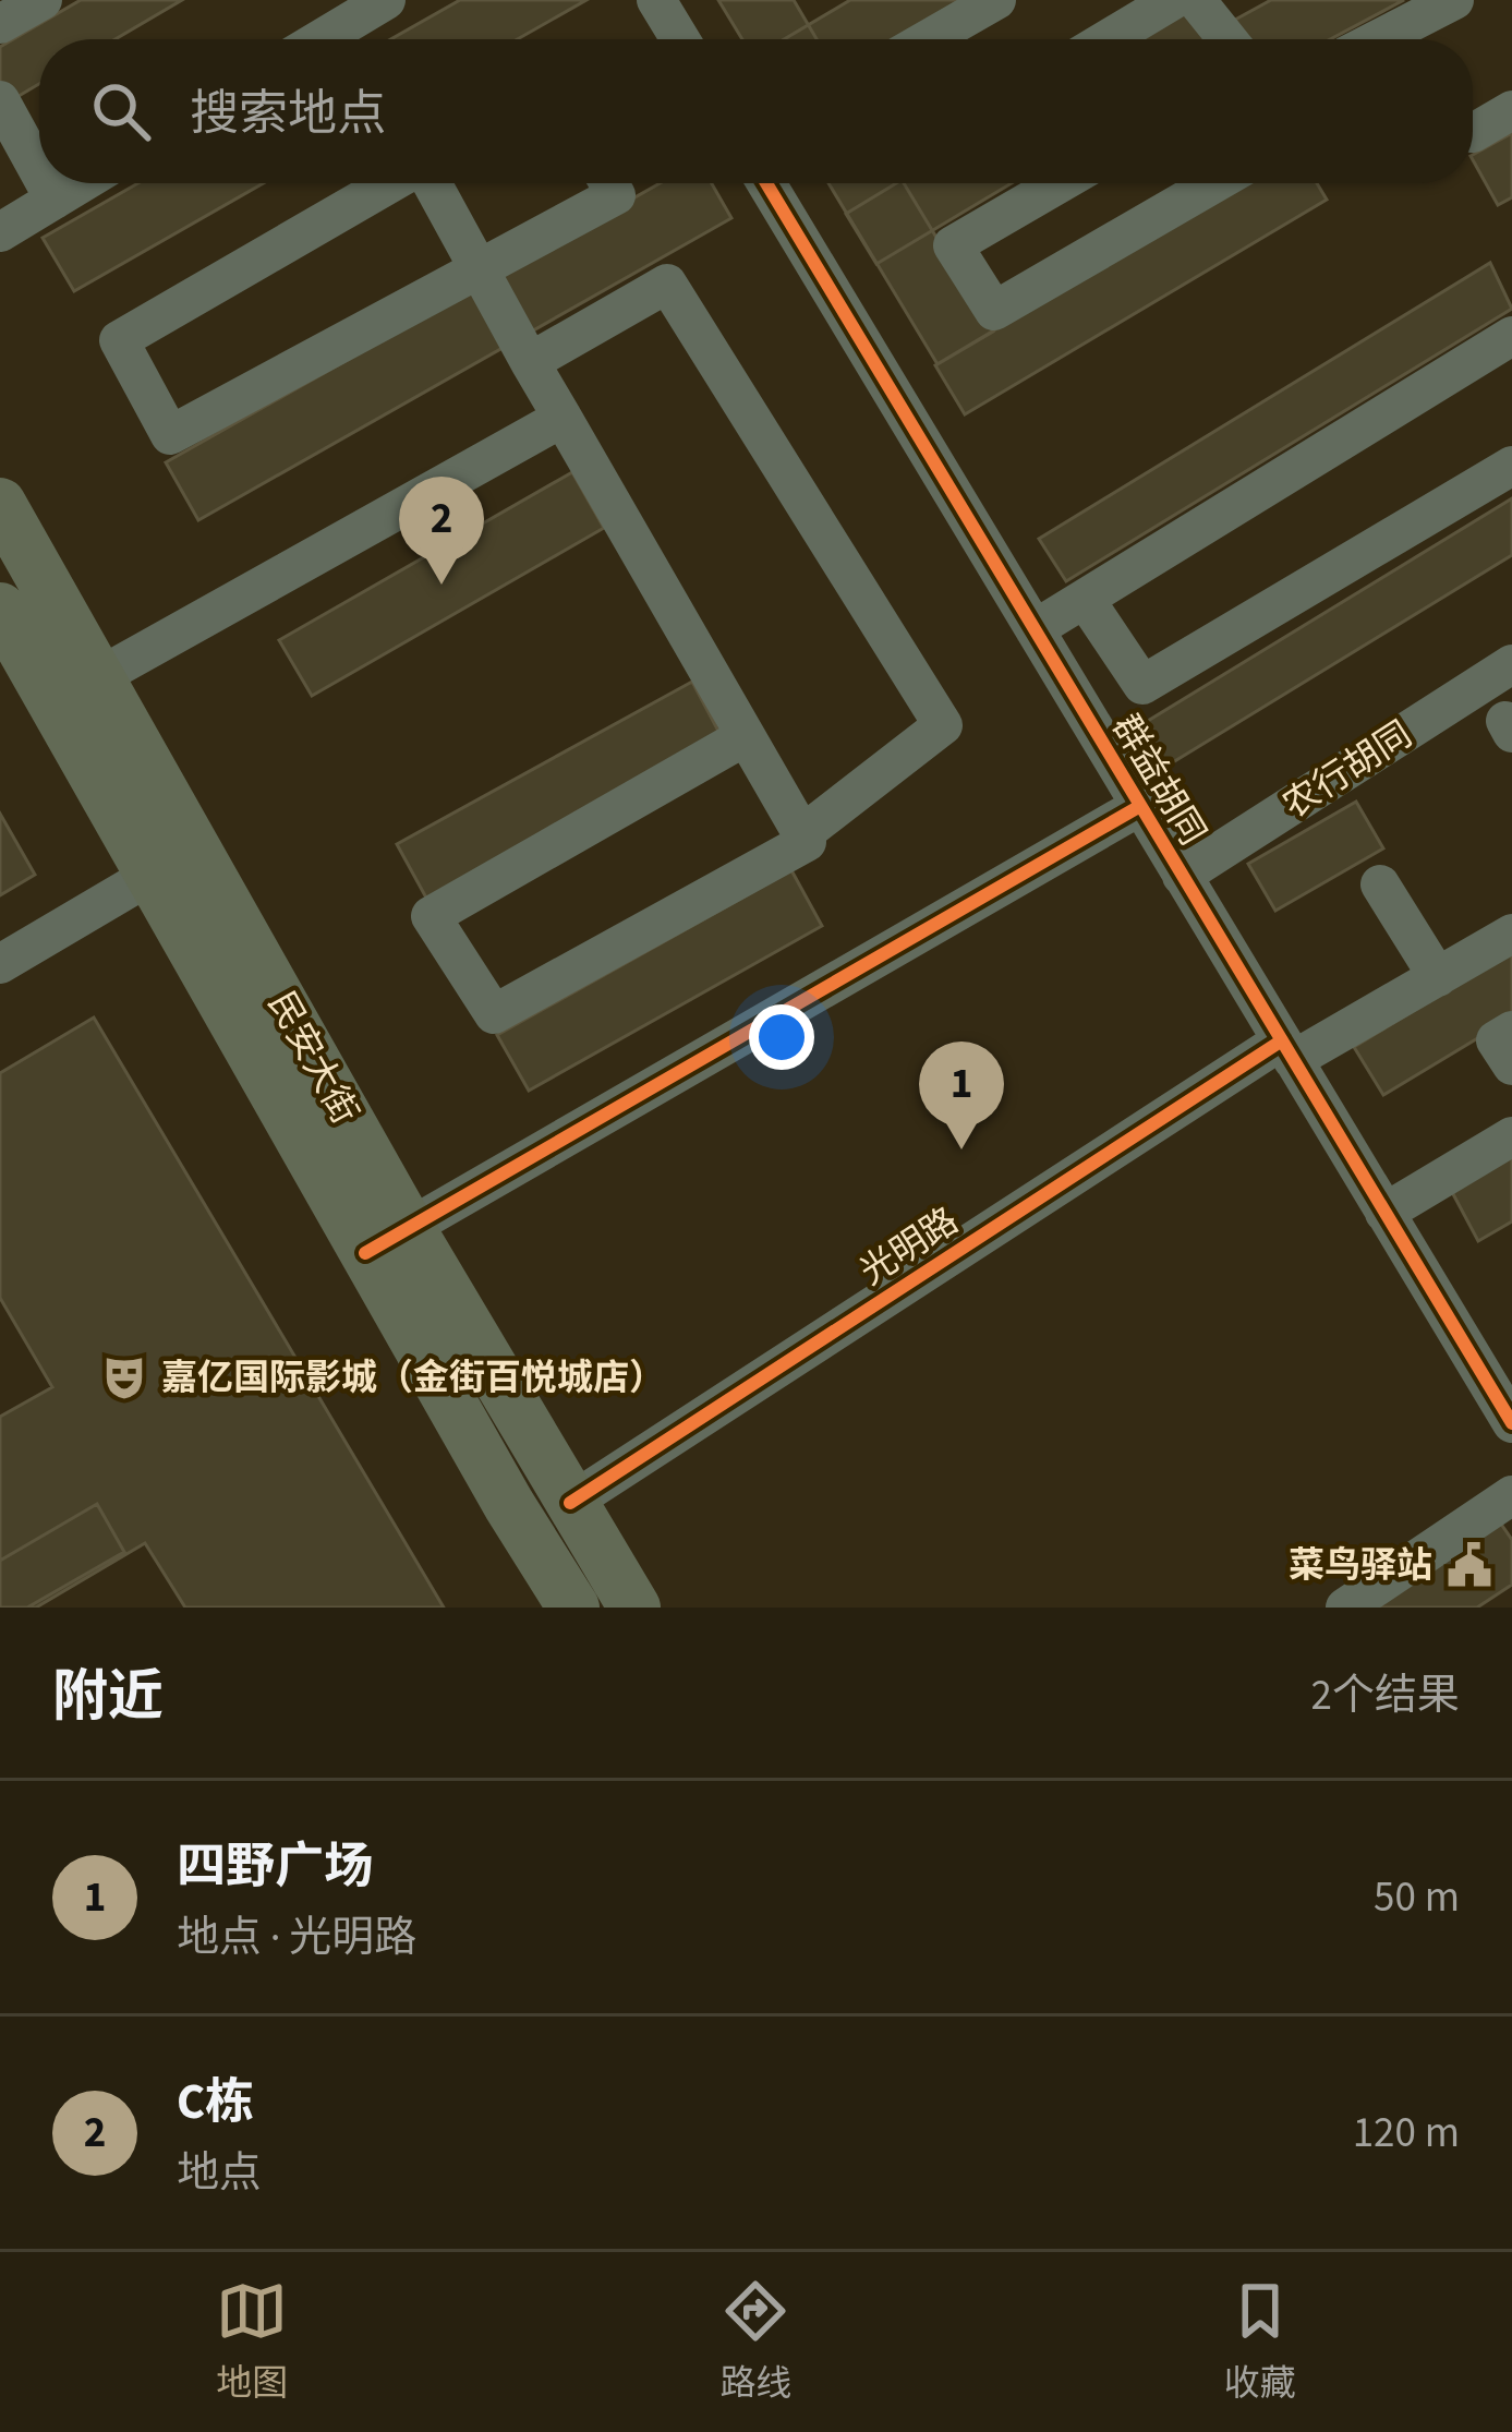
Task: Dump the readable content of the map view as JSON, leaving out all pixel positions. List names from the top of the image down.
{
  "streets": {
    "main road": ["民安大街"],
    "street": ["农行胡同", "群益胡同", "光明路"]
  },
  "crossings": [
    ["农行胡同", "群益胡同"],
    ["群益胡同", "光明路"],
    ["民安大街", "光明路"]
  ],
  "places": {
    "theatre": ["嘉亿国际影城（金街百悦城店）"],
    "public building": ["菜鸟驿站"]
  },
  "page": {
    "search": "搜索地点",
    "pins": ["2", "1"],
    "heading": ["附近", "2个结果"],
    "list": [
      {
        "mark": "1",
        "name": "四野广场",
        "note": "地点 · 光明路",
        "value": "50 m"
      },
      {
        "mark": "2",
        "name": "C栋",
        "note": "地点",
        "value": "120 m"
      }
    ],
    "nav": ["地图", "路线", "收藏"]
  }
}
